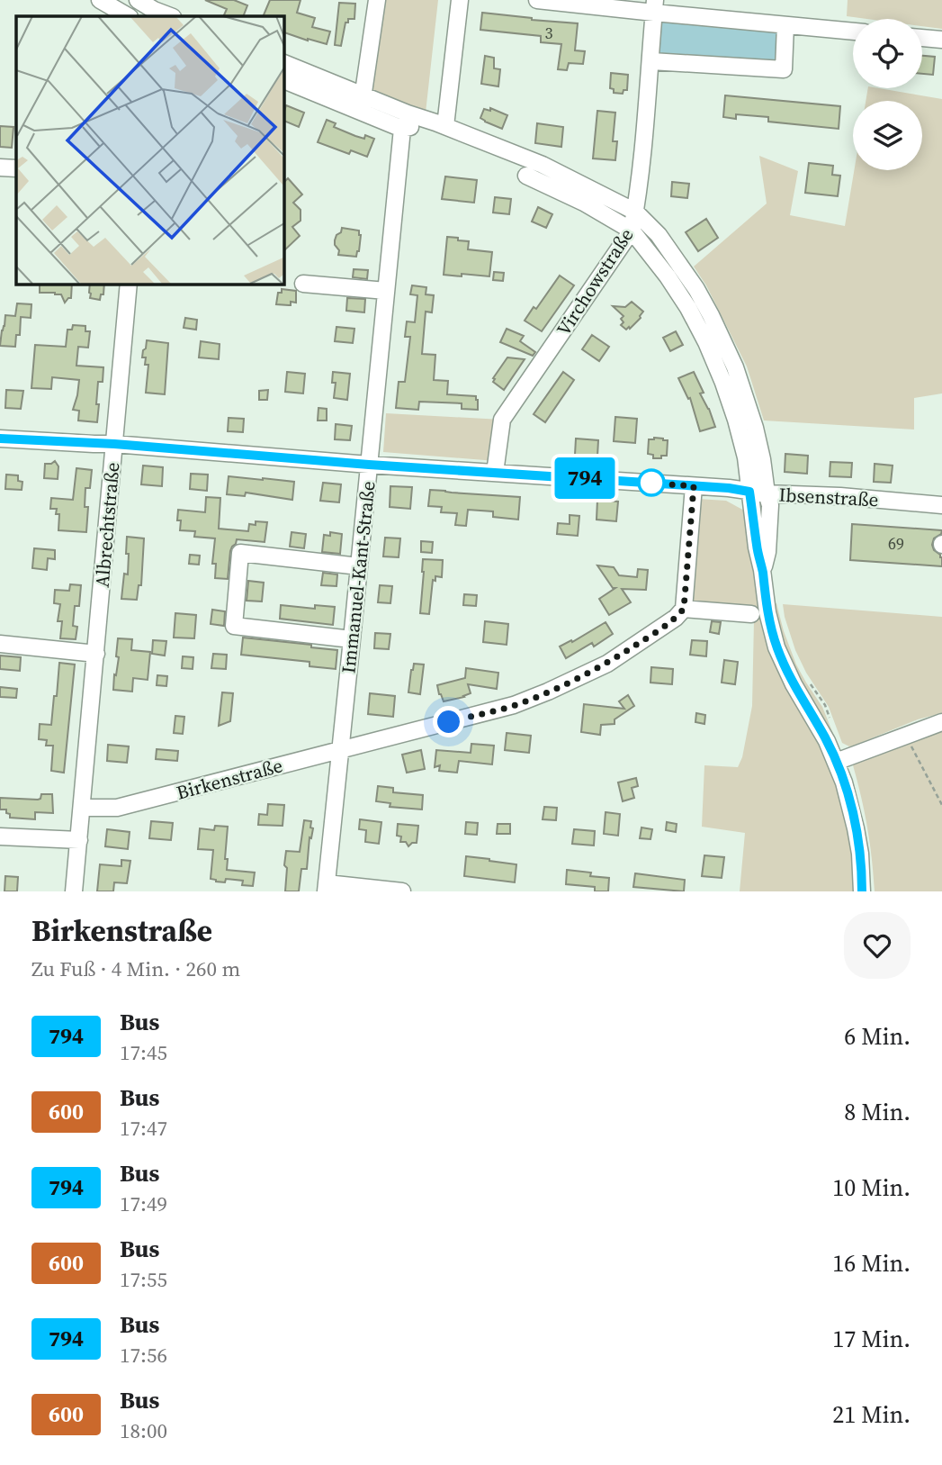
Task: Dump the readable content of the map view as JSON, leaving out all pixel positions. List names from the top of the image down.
{
  "streets": {
    "street": [
      "Virchowstraße",
      "Ibsenstraße",
      "Albrechtstraße",
      "Immanuel-Kant-Straße",
      "Birkenstraße"
    ]
  },
  "crossings": [
    ["Virchowstraße", "Ibsenstraße"],
    ["Ibsenstraße", "Albrechtstraße"],
    ["Ibsenstraße", "Immanuel-Kant-Straße"],
    ["Albrechtstraße", "Birkenstraße"],
    ["Immanuel-Kant-Straße", "Birkenstraße"]
  ],
  "lines": ["bus line 794"],
  "house_numbers": ["3", "69"],
  "page": {
    "on_map": "794",
    "heading": ["Birkenstraße", "Zu Fuß · 4 Min. · 260 m"],
    "list": [
      {
        "mark": "794",
        "name": "Bus",
        "note": "17:45",
        "value": "6 Min."
      },
      {
        "mark": "600",
        "name": "Bus",
        "note": "17:47",
        "value": "8 Min."
      },
      {
        "mark": "794",
        "name": "Bus",
        "note": "17:49",
        "value": "10 Min."
      },
      {
        "mark": "600",
        "name": "Bus",
        "note": "17:55",
        "value": "16 Min."
      },
      {
        "mark": "794",
        "name": "Bus",
        "note": "17:56",
        "value": "17 Min."
      },
      {
        "mark": "600",
        "name": "Bus",
        "note": "18:00",
        "value": "21 Min."
      }
    ]
  }
}
